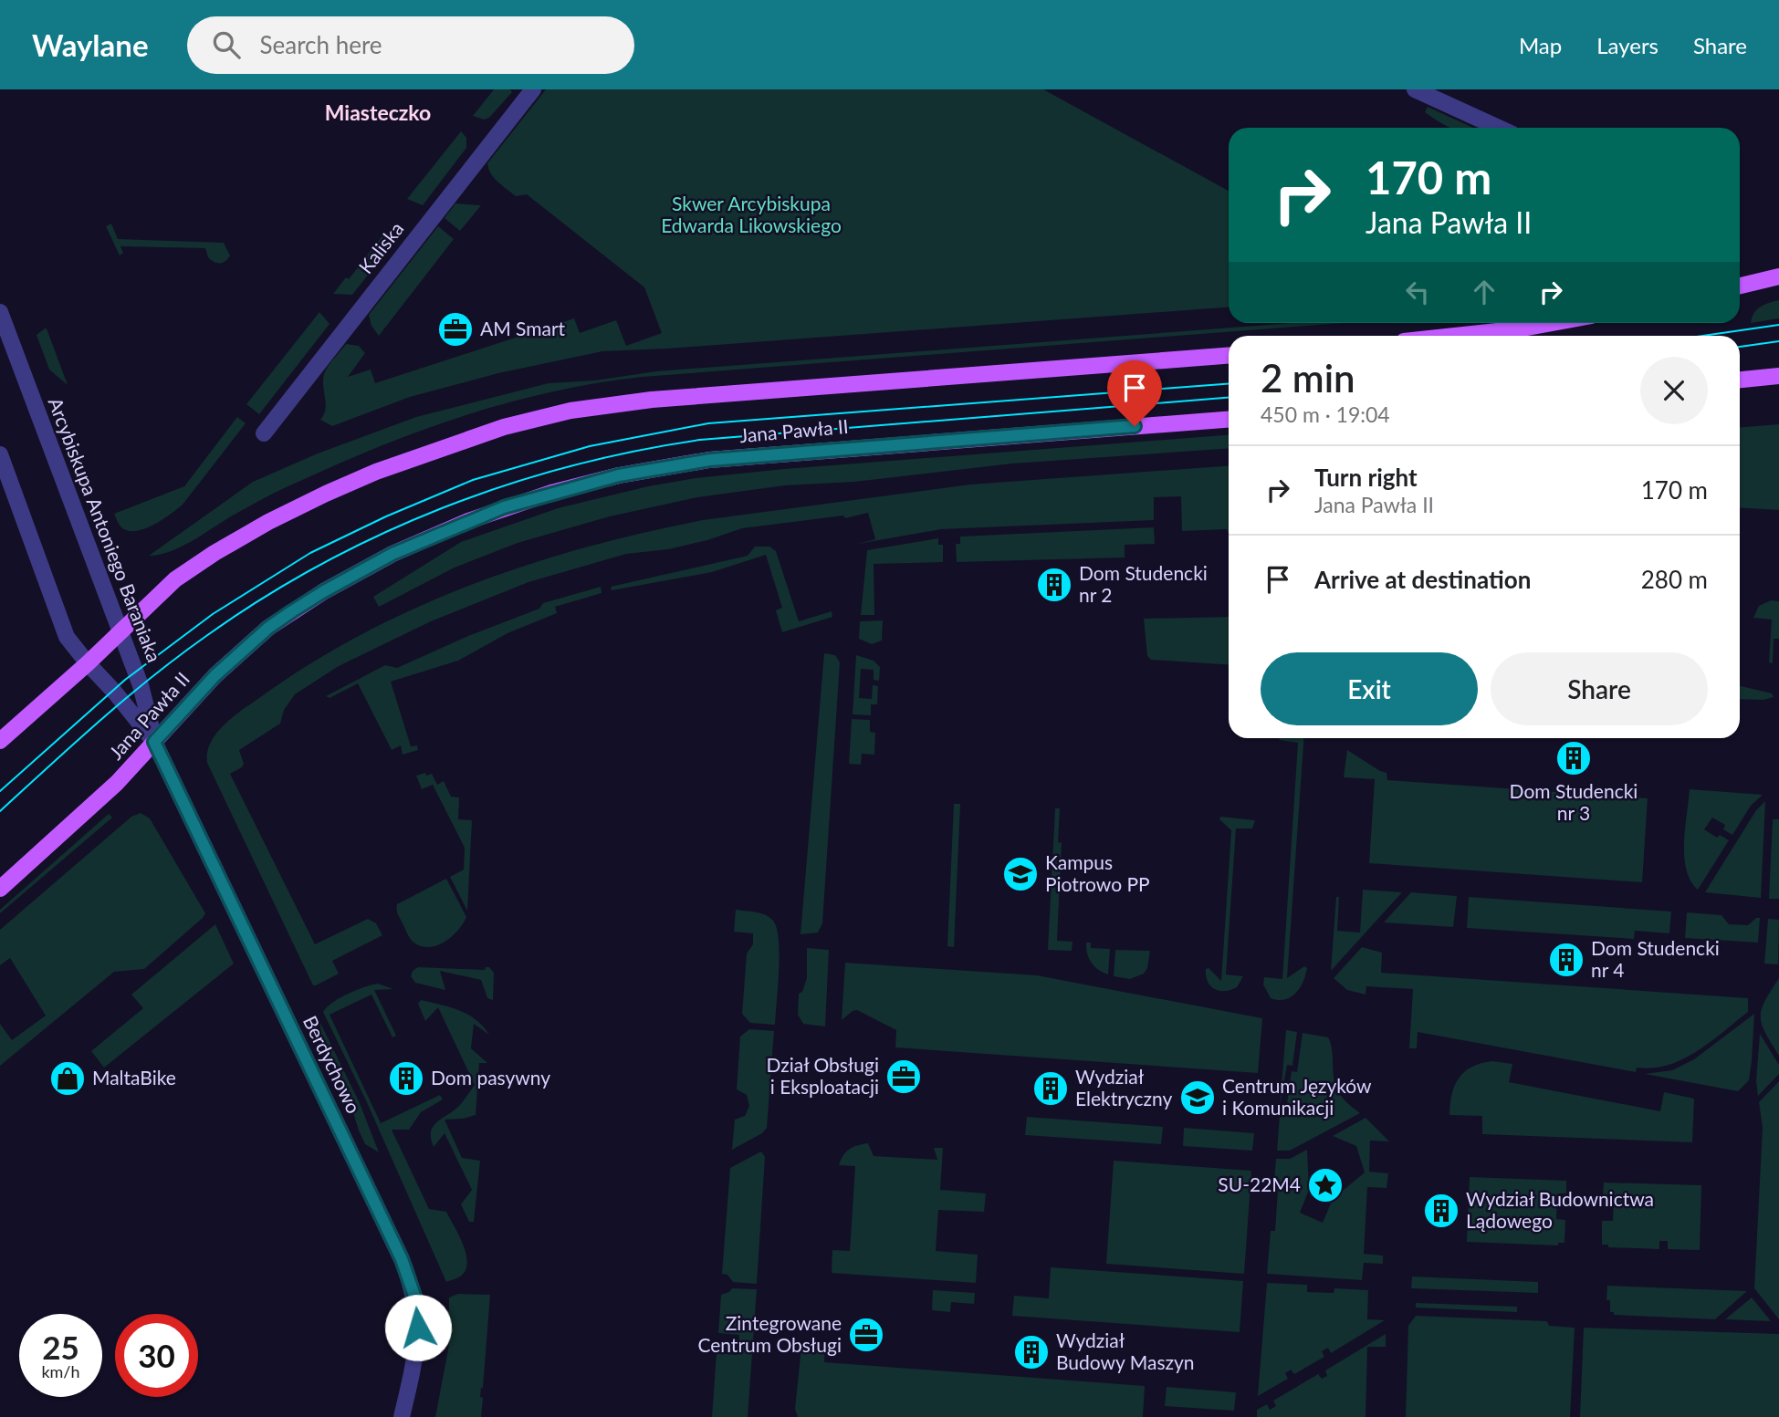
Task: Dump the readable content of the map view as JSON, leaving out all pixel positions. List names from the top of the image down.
{
  "streets": {
    "main road": ["Jana Pawła II"],
    "street": ["Kaliska", "Arcybiskupa Antoniego Baraniaka", "Berdychowo"]
  },
  "crossings": [
    ["Jana Pawła II", "Arcybiskupa Antoniego Baraniaka"],
    ["Jana Pawła II", "Berdychowo"],
    ["Arcybiskupa Antoniego Baraniaka", "Berdychowo"]
  ],
  "districts": ["Miasteczko"],
  "parks": ["Skwer Arcybiskupa Edwarda Likowskiego"],
  "places": {
    "office": ["AM Smart", "Dział Obsługi i Eksploatacji", "Zintegrowane Centrum Obsługi"],
    "building": [
      "Dom Studencki nr 2",
      "Dom Studencki nr 3",
      "Dom Studencki nr 4",
      "Dom pasywny",
      "Wydział Elektryczny",
      "Wydział Budownictwa Lądowego",
      "Wydział Budowy Maszyn"
    ],
    "school or university": ["Kampus Piotrowo PP", "Centrum Języków i Komunikacji"],
    "shop": ["MaltaBike"],
    "place": ["SU-22M4"]
  },
  "page": {
    "header": "Waylane",
    "search": "Search here",
    "nav": ["Map", "Layers", "Share"],
    "turn": ["170 m", "Jana Pawła II"],
    "heading": ["2 min", "450 m · 19:04"],
    "list": [
      {
        "name": "Turn right",
        "note": "Jana Pawła II",
        "value": "170 m"
      },
      {
        "name": "Arrive at destination",
        "value": "280 m"
      }
    ],
    "buttons": ["Exit", "Share"],
    "speed": "25 km/h",
    "limit": "30"
  }
}
